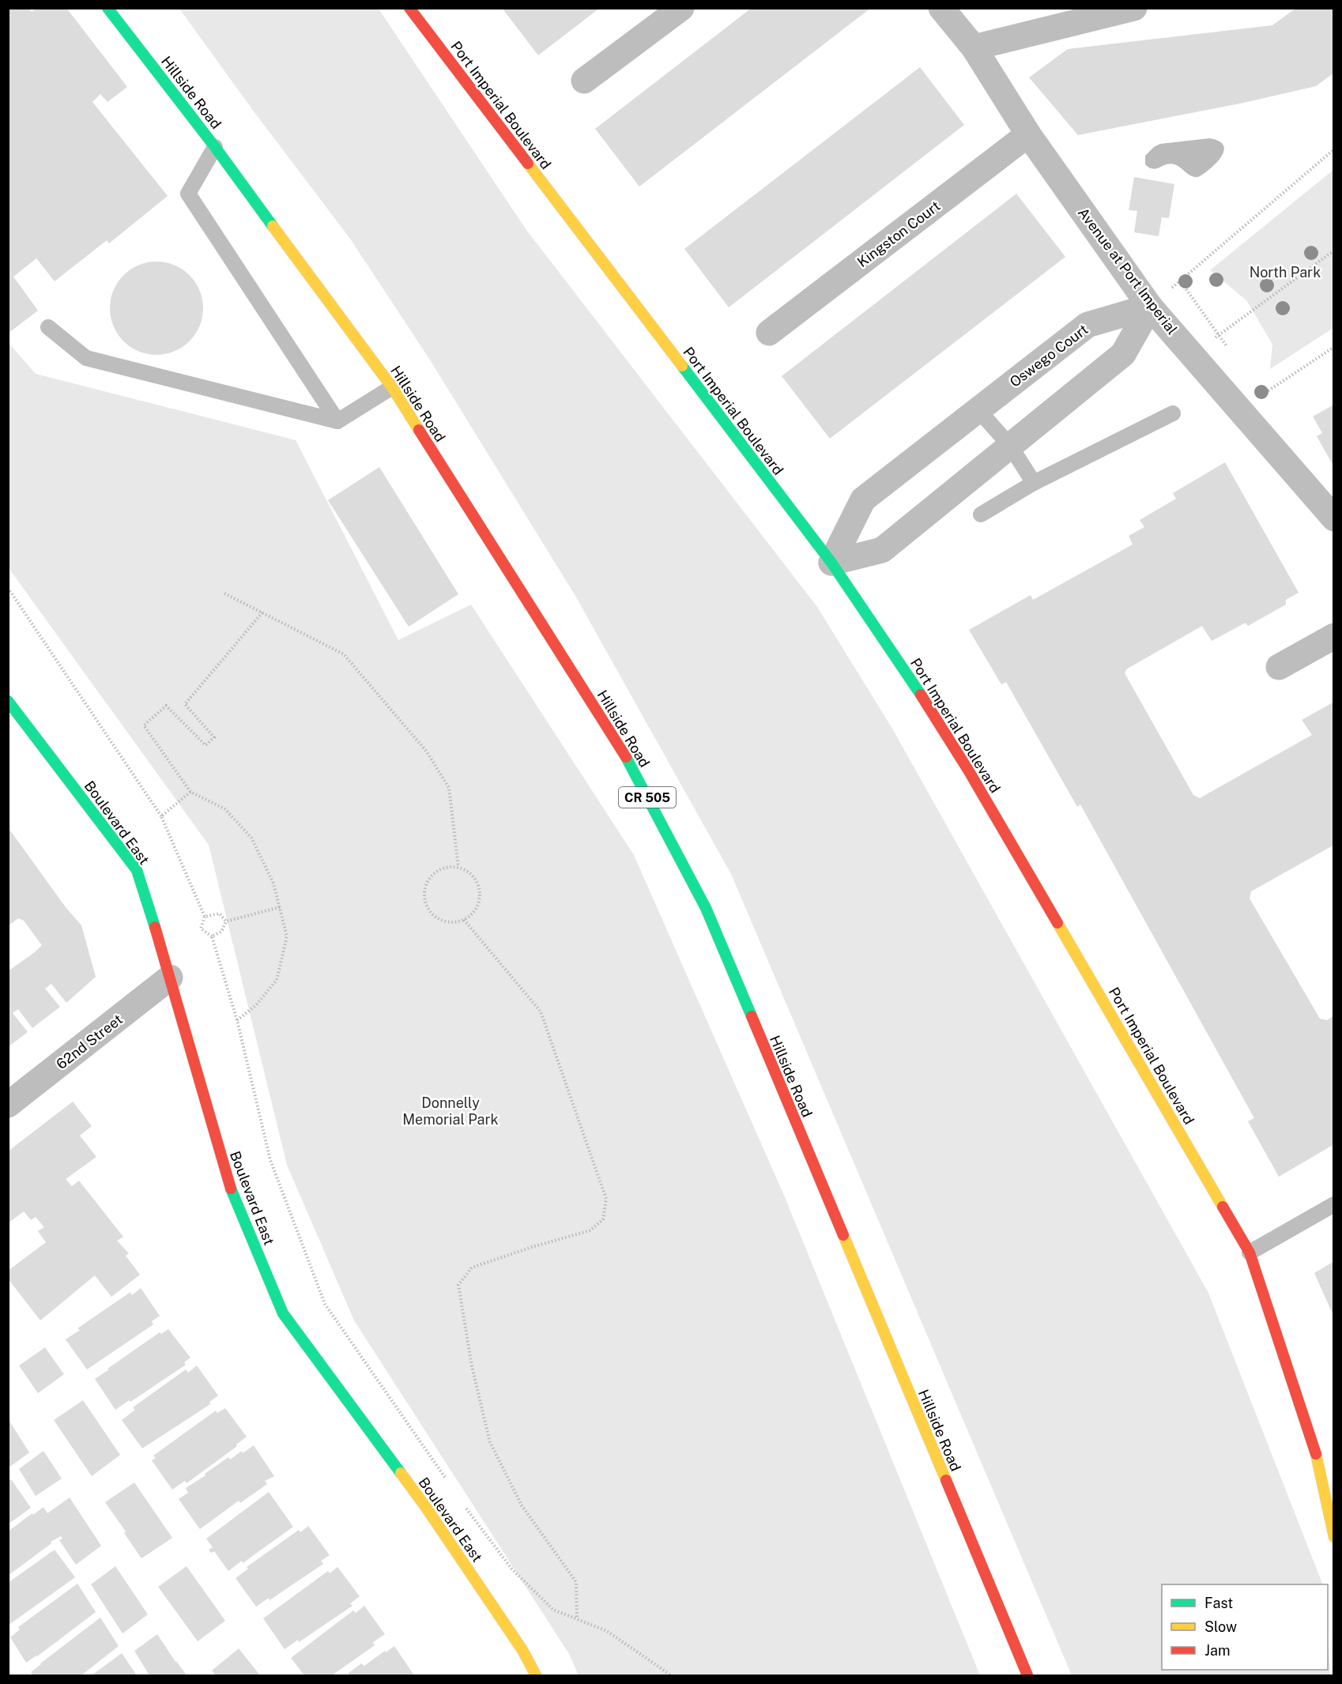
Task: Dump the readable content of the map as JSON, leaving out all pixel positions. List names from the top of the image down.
{
  "streets": {
    "main road": [
      "Hillside Road",
      "Port Imperial Boulevard",
      "CR 505",
      "Boulevard East"
    ],
    "street": [
      "Kingston Court",
      "Avenue at Port Imperial",
      "Oswego Court",
      "62nd Street"
    ]
  },
  "crossings": [
    ["Port Imperial Boulevard", "Oswego Court"],
    ["Kingston Court", "Avenue at Port Imperial"],
    ["Avenue at Port Imperial", "Oswego Court"],
    ["Boulevard East", "62nd Street"]
  ],
  "parks": ["North Park", "Donnelly Memorial Park"],
  "legend": ["Fast", "Slow", "Jam"]
}
